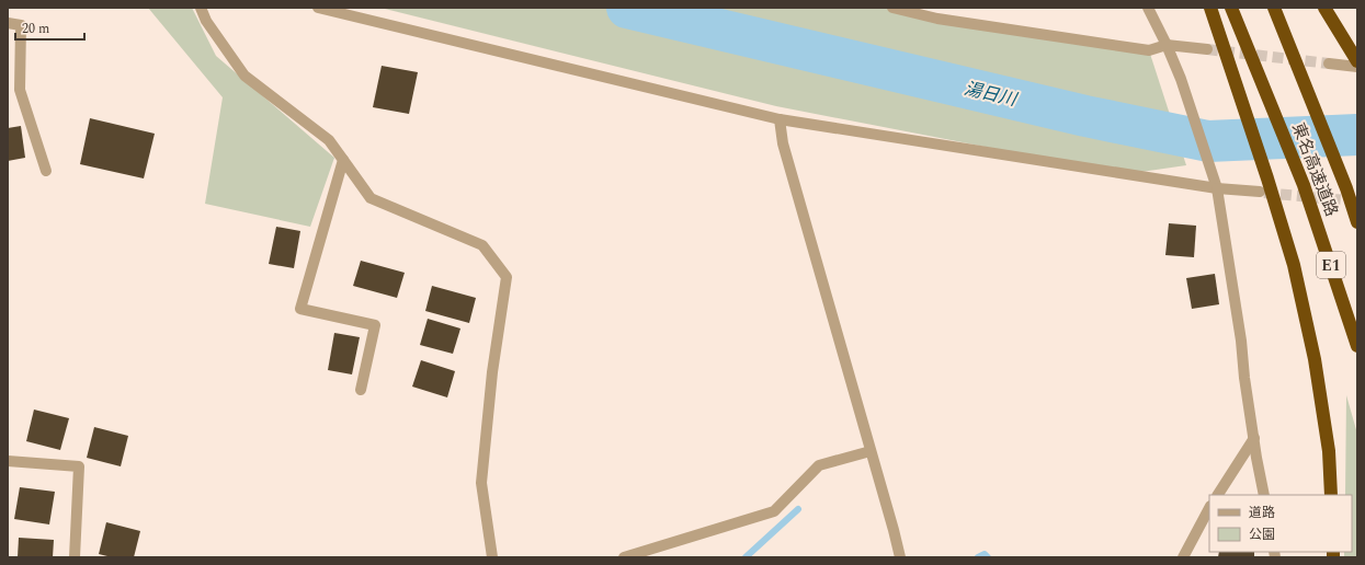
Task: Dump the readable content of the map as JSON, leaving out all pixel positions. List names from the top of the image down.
{
  "streets": {
    "highway": ["東名高速道路", "E1"]
  },
  "water": ["湯日川"],
  "legend": ["道路", "公園"],
  "scale_bar": "20 m"
}
